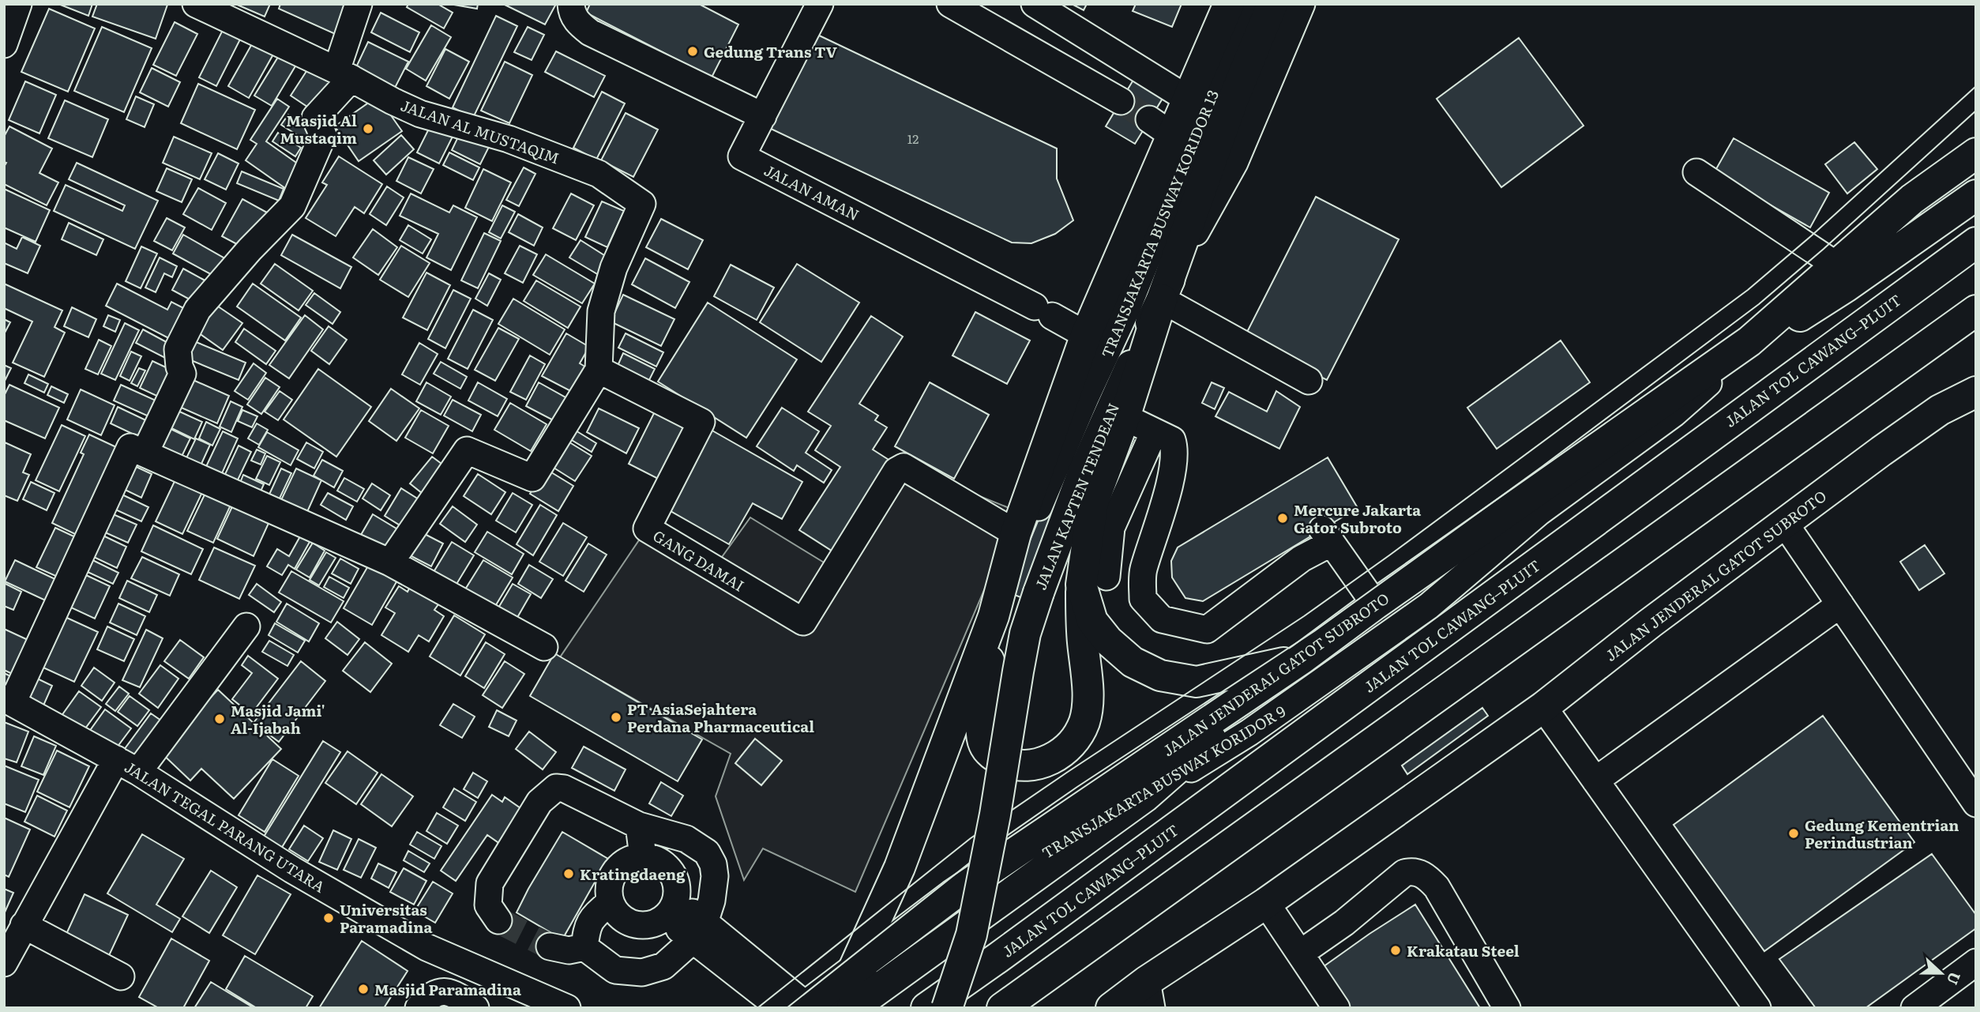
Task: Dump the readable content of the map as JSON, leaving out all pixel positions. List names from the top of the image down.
{
  "streets": {
    "main road": ["JALAN TOL CAWANG–PLUIT", "JALAN KAPTEN TENDEAN", "JALAN JENDERAL GATOT SUBROTO"],
    "street": [
      "JALAN AL MUSTAQIM",
      "JALAN AMAN",
      "TRANSJAKARTA BUSWAY KORIDOR 13",
      "GANG DAMAI",
      "TRANSJAKARTA BUSWAY KORIDOR 9",
      "JALAN TEGAL PARANG UTARA"
    ]
  },
  "crossings": [
    ["JALAN AL MUSTAQIM", "GANG DAMAI"],
    ["JALAN AMAN", "TRANSJAKARTA BUSWAY KORIDOR 13"],
    ["TRANSJAKARTA BUSWAY KORIDOR 13", "JALAN KAPTEN TENDEAN"],
    ["JALAN JENDERAL GATOT SUBROTO", "TRANSJAKARTA BUSWAY KORIDOR 9"]
  ],
  "places": [
    "Gedung Trans TV",
    "Masjid Al Mustaqim",
    "Mercure Jakarta Gator Subroto",
    "PT AsiaSejahtera Perdana Pharmaceutical",
    "Masjid Jami' Al-Ijabah",
    "Gedung Kementrian Perindustrian",
    "Kratingdaeng",
    "Universitas Paramadina",
    "Krakatau Steel",
    "Masjid Paramadina"
  ],
  "house_numbers": ["12"],
  "north": "right"
}
